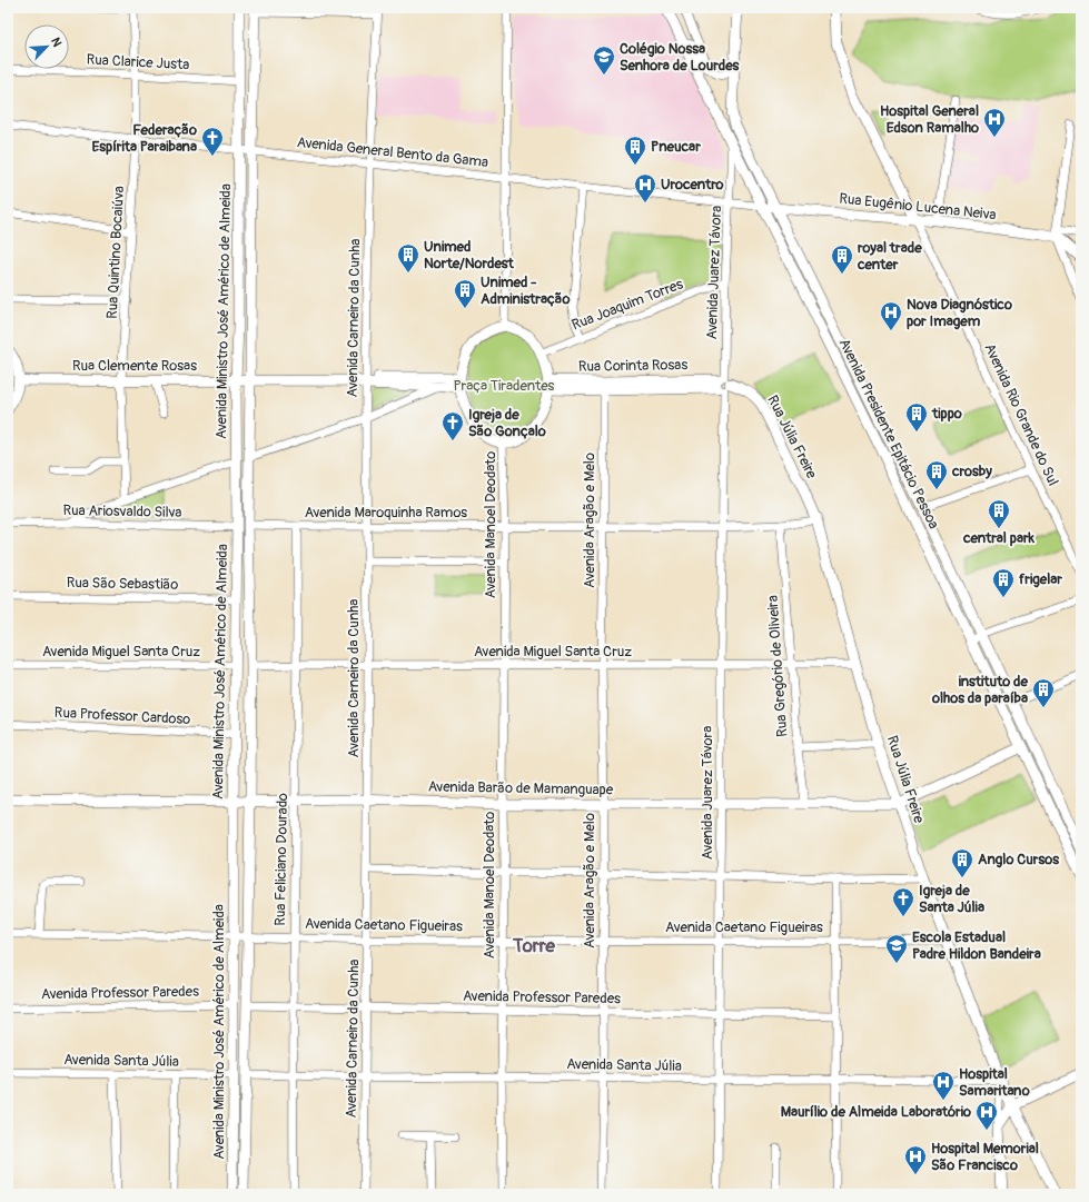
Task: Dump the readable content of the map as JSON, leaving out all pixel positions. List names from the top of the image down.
{
  "streets": {
    "main road": [
      "Rua Eugênio Lucena Neiva",
      "Avenida Ministro José Américo de Almeida",
      "Rua Clemente Rosas",
      "Rua Corinta Rosas",
      "Avenida Presidente Epitácio Pessoa",
      "Rua Júlia Freire",
      "Avenida Barão de Mamanguape"
    ],
    "street": [
      "Rua Clarice Justa",
      "Avenida General Bento da Gama",
      "Rua Quintino Bocaiúva",
      "Avenida Juarez Távora",
      "Rua Joaquim Torres",
      "Avenida Carneiro da Cunha",
      "Avenida Rio Grande do Sul",
      "Rua Ariosvaldo Silva",
      "Avenida Maroquinha Ramos",
      "Avenida Aragão e Melo",
      "Avenida Manoel Deodato",
      "Rua São Sebastião",
      "Avenida Miguel Santa Cruz",
      "Rua Gregório de Oliveira",
      "Rua Professor Cardoso",
      "Rua Feliciano Dourado",
      "Avenida Caetano Figueiras",
      "Avenida Professor Paredes",
      "Avenida Santa Júlia"
    ]
  },
  "crossings": [
    ["Rua Clarice Justa", "Rua Quintino Bocaiúva"],
    ["Rua Clarice Justa", "Avenida Ministro José Américo de Almeida"],
    ["Avenida General Bento da Gama", "Rua Eugênio Lucena Neiva"],
    ["Avenida General Bento da Gama", "Rua Quintino Bocaiúva"],
    ["Avenida General Bento da Gama", "Avenida Juarez Távora"],
    ["Avenida General Bento da Gama", "Avenida Ministro José Américo de Almeida"],
    ["Avenida General Bento da Gama", "Avenida Carneiro da Cunha"],
    ["Avenida General Bento da Gama", "Avenida Presidente Epitácio Pessoa"],
    ["Rua Eugênio Lucena Neiva", "Avenida Rio Grande do Sul"],
    ["Rua Eugênio Lucena Neiva", "Avenida Presidente Epitácio Pessoa"],
    ["Rua Quintino Bocaiúva", "Rua Clemente Rosas"],
    ["Avenida Juarez Távora", "Rua Joaquim Torres"],
    ["Avenida Juarez Távora", "Rua Corinta Rosas"],
    ["Avenida Juarez Távora", "Avenida Presidente Epitácio Pessoa"],
    ["Avenida Juarez Távora", "Rua Júlia Freire"],
    ["Avenida Juarez Távora", "Avenida Maroquinha Ramos"],
    ["Avenida Juarez Távora", "Avenida Miguel Santa Cruz"],
    ["Avenida Juarez Távora", "Avenida Barão de Mamanguape"],
    ["Avenida Juarez Távora", "Avenida Caetano Figueiras"],
    ["Avenida Juarez Távora", "Avenida Professor Paredes"],
    ["Avenida Juarez Távora", "Avenida Santa Júlia"],
    ["Rua Joaquim Torres", "Rua Clemente Rosas"],
    ["Rua Joaquim Torres", "Rua Corinta Rosas"],
    ["Rua Joaquim Torres", "Avenida Manoel Deodato"],
    ["Avenida Ministro José Américo de Almeida", "Rua Clemente Rosas"],
    ["Avenida Ministro José Américo de Almeida", "Rua Ariosvaldo Silva"],
    ["Avenida Ministro José Américo de Almeida", "Avenida Maroquinha Ramos"],
    ["Avenida Ministro José Américo de Almeida", "Rua São Sebastião"],
    ["Avenida Ministro José Américo de Almeida", "Avenida Miguel Santa Cruz"],
    ["Avenida Ministro José Américo de Almeida", "Rua Professor Cardoso"],
    ["Avenida Ministro José Américo de Almeida", "Avenida Barão de Mamanguape"],
    ["Avenida Ministro José Américo de Almeida", "Avenida Caetano Figueiras"],
    ["Avenida Ministro José Américo de Almeida", "Avenida Professor Paredes"],
    ["Avenida Ministro José Américo de Almeida", "Avenida Santa Júlia"],
    ["Avenida Carneiro da Cunha", "Rua Clemente Rosas"],
    ["Avenida Carneiro da Cunha", "Avenida Maroquinha Ramos"],
    ["Avenida Carneiro da Cunha", "Avenida Miguel Santa Cruz"],
    ["Avenida Carneiro da Cunha", "Avenida Barão de Mamanguape"],
    ["Avenida Carneiro da Cunha", "Avenida Caetano Figueiras"],
    ["Avenida Carneiro da Cunha", "Avenida Professor Paredes"],
    ["Avenida Carneiro da Cunha", "Avenida Santa Júlia"],
    ["Rua Clemente Rosas", "Rua Corinta Rosas"],
    ["Rua Clemente Rosas", "Avenida Manoel Deodato"],
    ["Rua Corinta Rosas", "Rua Júlia Freire"],
    ["Rua Corinta Rosas", "Avenida Aragão e Melo"],
    ["Rua Corinta Rosas", "Avenida Manoel Deodato"],
    ["Avenida Presidente Epitácio Pessoa", "Avenida Barão de Mamanguape"],
    ["Rua Júlia Freire", "Avenida Maroquinha Ramos"],
    ["Rua Júlia Freire", "Avenida Miguel Santa Cruz"],
    ["Rua Júlia Freire", "Avenida Barão de Mamanguape"],
    ["Rua Júlia Freire", "Avenida Caetano Figueiras"],
    ["Rua Júlia Freire", "Avenida Santa Júlia"],
    ["Avenida Maroquinha Ramos", "Avenida Aragão e Melo"],
    ["Avenida Maroquinha Ramos", "Avenida Manoel Deodato"],
    ["Avenida Maroquinha Ramos", "Rua Gregório de Oliveira"],
    ["Avenida Maroquinha Ramos", "Rua Feliciano Dourado"],
    ["Avenida Aragão e Melo", "Avenida Miguel Santa Cruz"],
    ["Avenida Aragão e Melo", "Avenida Barão de Mamanguape"],
    ["Avenida Aragão e Melo", "Avenida Caetano Figueiras"],
    ["Avenida Aragão e Melo", "Avenida Professor Paredes"],
    ["Avenida Aragão e Melo", "Avenida Santa Júlia"],
    ["Avenida Manoel Deodato", "Avenida Miguel Santa Cruz"],
    ["Avenida Manoel Deodato", "Avenida Barão de Mamanguape"],
    ["Avenida Manoel Deodato", "Avenida Caetano Figueiras"],
    ["Avenida Manoel Deodato", "Avenida Professor Paredes"],
    ["Avenida Manoel Deodato", "Avenida Santa Júlia"],
    ["Avenida Miguel Santa Cruz", "Rua Gregório de Oliveira"],
    ["Avenida Miguel Santa Cruz", "Rua Feliciano Dourado"],
    ["Rua Gregório de Oliveira", "Avenida Barão de Mamanguape"],
    ["Avenida Barão de Mamanguape", "Rua Feliciano Dourado"],
    ["Rua Feliciano Dourado", "Avenida Caetano Figueiras"],
    ["Rua Feliciano Dourado", "Avenida Professor Paredes"],
    ["Rua Feliciano Dourado", "Avenida Santa Júlia"]
  ],
  "districts": ["Torre"],
  "parks": ["Praça Tiradentes"],
  "places": {
    "school or university": ["Colégio Nossa Senhora de Lourdes", "Escola Estadual Padre Hildon Bandeira"],
    "hospital": [
      "Hospital General Edson Ramalho",
      "Urocentro",
      "Nova Diagnóstico por Imagem",
      "Hospital Samaritano",
      "Maurílio de Almeida Laboratório",
      "Hospital Memorial São Francisco"
    ],
    "church": ["Federação Espírita Paraibana", "Igreja de São Gonçalo", "Igreja de Santa Júlia"],
    "building": [
      "Pneucar",
      "Unimed Norte/Nordest",
      "royal trade center",
      "Unimed - Administração",
      "tippo",
      "crosby",
      "central park",
      "frigelar",
      "instituto de olhos da paraíba",
      "Anglo Cursos"
    ]
  },
  "north": "top right"
}
